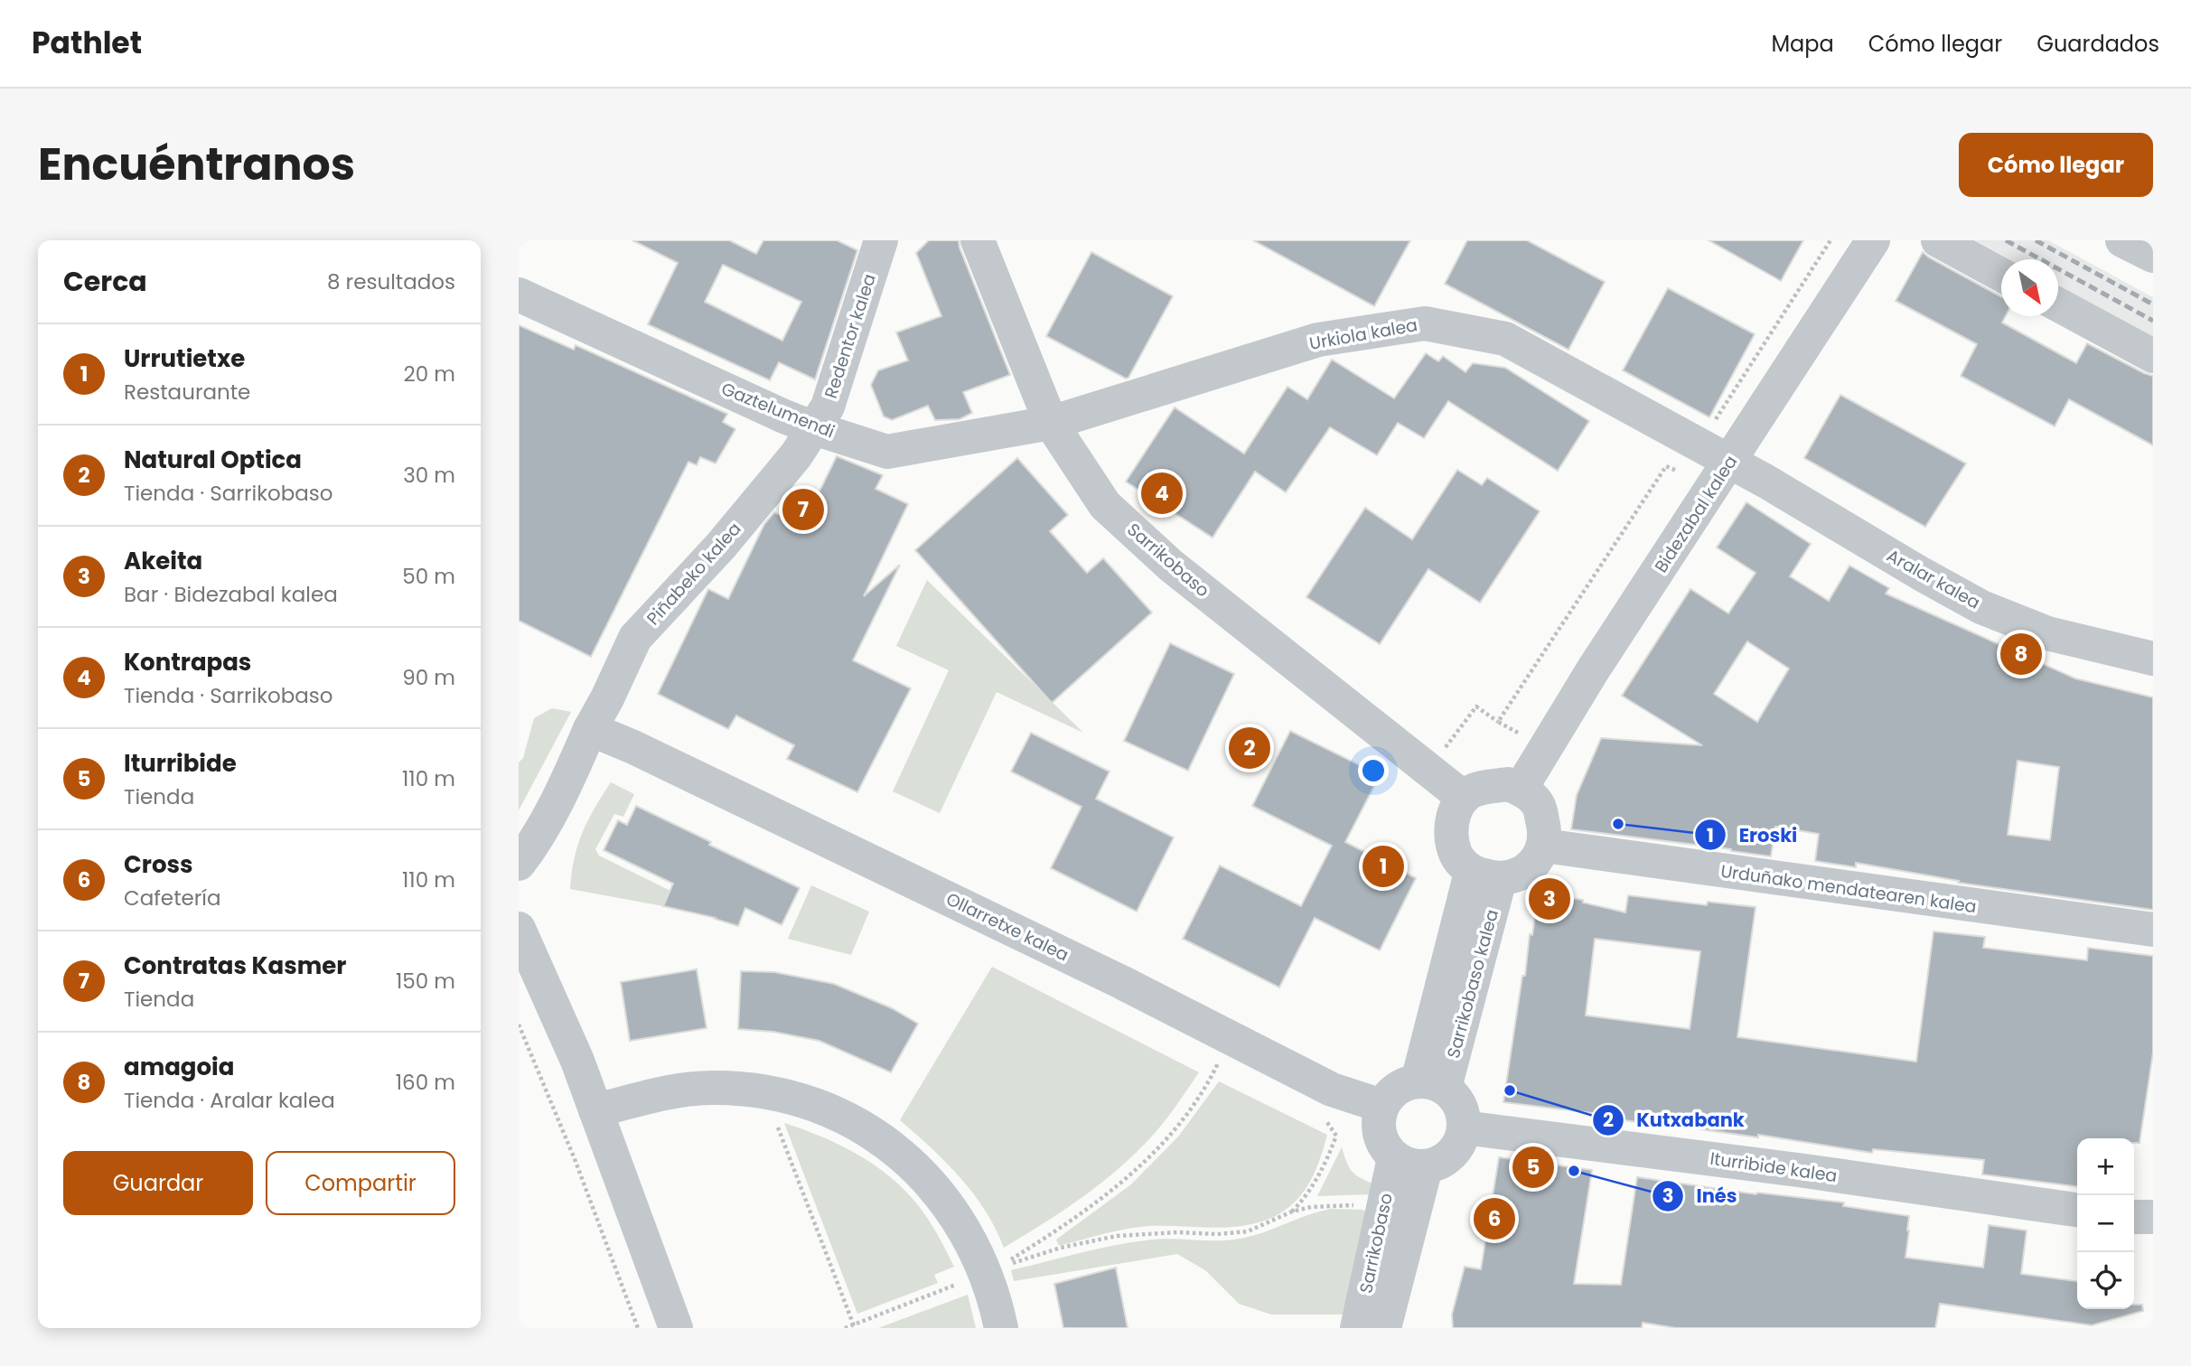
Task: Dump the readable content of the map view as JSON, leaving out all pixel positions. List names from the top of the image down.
{
  "streets": {
    "street": [
      "Urkiola kalea",
      "Redentor kalea",
      "Gaztelumendi",
      "Bidezabal kalea",
      "Sarrikobaso",
      "Piñabeko kalea",
      "Aralar kalea",
      "Urduñako mendatearen kalea",
      "Ollarretxe kalea",
      "Sarrikobaso kalea",
      "Iturribide kalea"
    ]
  },
  "crossings": [
    ["Urkiola kalea", "Gaztelumendi"],
    ["Urkiola kalea", "Bidezabal kalea"],
    ["Urkiola kalea", "Sarrikobaso"],
    ["Urkiola kalea", "Aralar kalea"],
    ["Redentor kalea", "Gaztelumendi"],
    ["Redentor kalea", "Piñabeko kalea"],
    ["Gaztelumendi", "Sarrikobaso"],
    ["Gaztelumendi", "Piñabeko kalea"],
    ["Bidezabal kalea", "Sarrikobaso"],
    ["Bidezabal kalea", "Aralar kalea"],
    ["Bidezabal kalea", "Urduñako mendatearen kalea"],
    ["Bidezabal kalea", "Sarrikobaso kalea"],
    ["Sarrikobaso", "Urduñako mendatearen kalea"],
    ["Sarrikobaso", "Ollarretxe kalea"],
    ["Sarrikobaso", "Sarrikobaso kalea"],
    ["Sarrikobaso", "Iturribide kalea"],
    ["Piñabeko kalea", "Ollarretxe kalea"],
    ["Urduñako mendatearen kalea", "Sarrikobaso kalea"],
    ["Ollarretxe kalea", "Sarrikobaso kalea"],
    ["Ollarretxe kalea", "Iturribide kalea"],
    ["Sarrikobaso kalea", "Iturribide kalea"]
  ],
  "places": ["Eroski", "Kutxabank", "Inés"],
  "north": "bottom right",
  "page": {
    "header": "Pathlet",
    "nav": ["Mapa", "Cómo llegar", "Guardados"],
    "title": "Encuéntranos",
    "buttons": [
      "Cómo llegar",
      ["Guardar", "Compartir"]
    ],
    "heading": ["Cerca", "8 resultados"],
    "list": [
      {
        "mark": "1",
        "name": "Urrutietxe",
        "note": "Restaurante",
        "value": "20 m"
      },
      {
        "mark": "2",
        "name": "Natural Optica",
        "note": "Tienda · Sarrikobaso",
        "value": "30 m"
      },
      {
        "mark": "3",
        "name": "Akeita",
        "note": "Bar · Bidezabal kalea",
        "value": "50 m"
      },
      {
        "mark": "4",
        "name": "Kontrapas",
        "note": "Tienda · Sarrikobaso",
        "value": "90 m"
      },
      {
        "mark": "5",
        "name": "Iturribide",
        "note": "Tienda",
        "value": "110 m"
      },
      {
        "mark": "6",
        "name": "Cross",
        "note": "Cafetería",
        "value": "110 m"
      },
      {
        "mark": "7",
        "name": "Contratas Kasmer",
        "note": "Tienda",
        "value": "150 m"
      },
      {
        "mark": "8",
        "name": "amagoia",
        "note": "Tienda · Aralar kalea",
        "value": "160 m"
      }
    ],
    "pins": [
      "4",
      "7",
      "8",
      "2",
      "1",
      "3",
      "5",
      "6"
    ],
    "map_buttons": ["+", "−"]
  }
}
